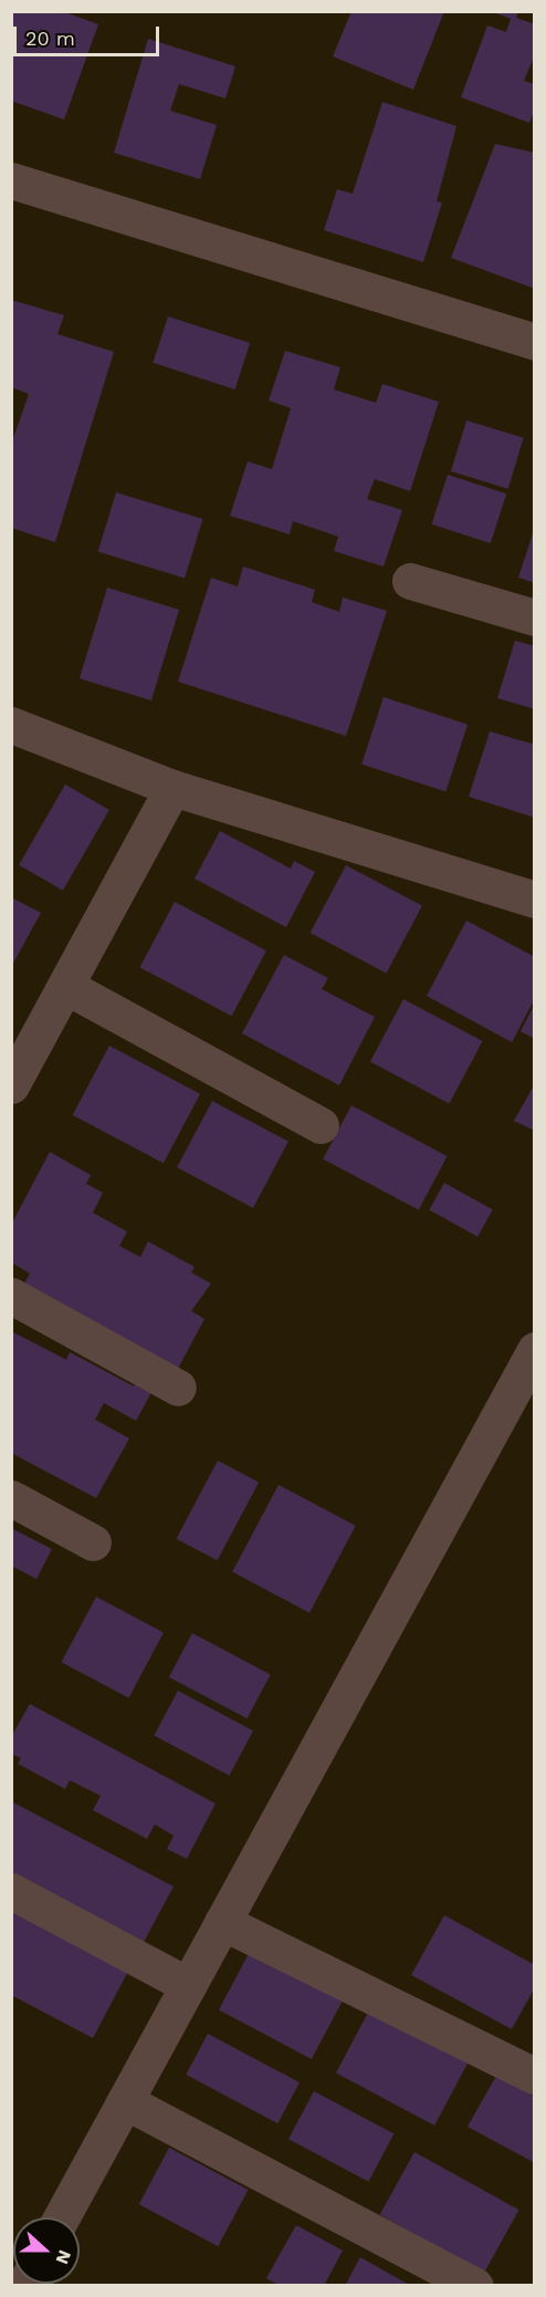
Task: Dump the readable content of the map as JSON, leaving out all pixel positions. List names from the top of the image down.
{
  "scale_bar": "20 m",
  "north": "right"
}
